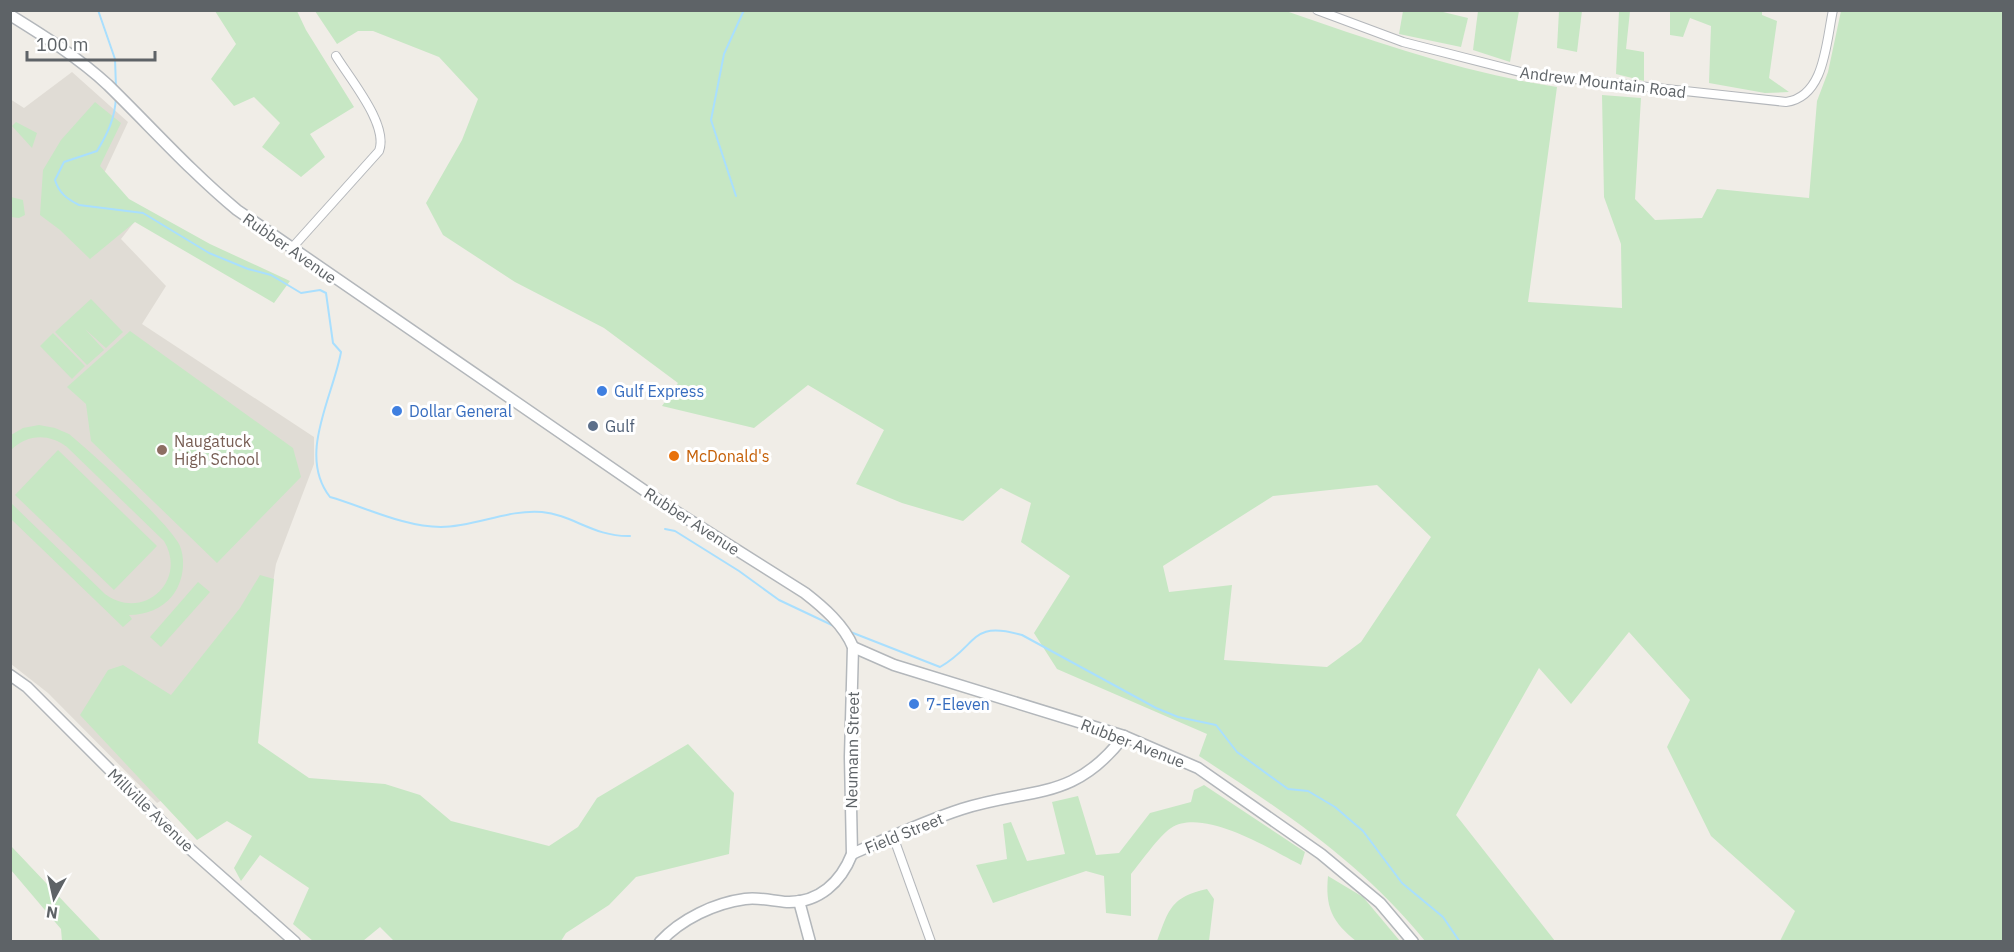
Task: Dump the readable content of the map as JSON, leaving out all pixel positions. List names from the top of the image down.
{
  "streets": {
    "street": [
      "Andrew Mountain Road",
      "Rubber Avenue",
      "Neumann Street",
      "Millville Avenue",
      "Field Street"
    ]
  },
  "crossings": [
    ["Rubber Avenue", "Neumann Street"],
    ["Rubber Avenue", "Field Street"],
    ["Neumann Street", "Field Street"]
  ],
  "places": [
    "Gulf Express",
    "Dollar General",
    "Gulf",
    "Naugatuck High School",
    "McDonald's",
    "7-Eleven"
  ],
  "scale_bar": "100 m",
  "north": "bottom"
}
